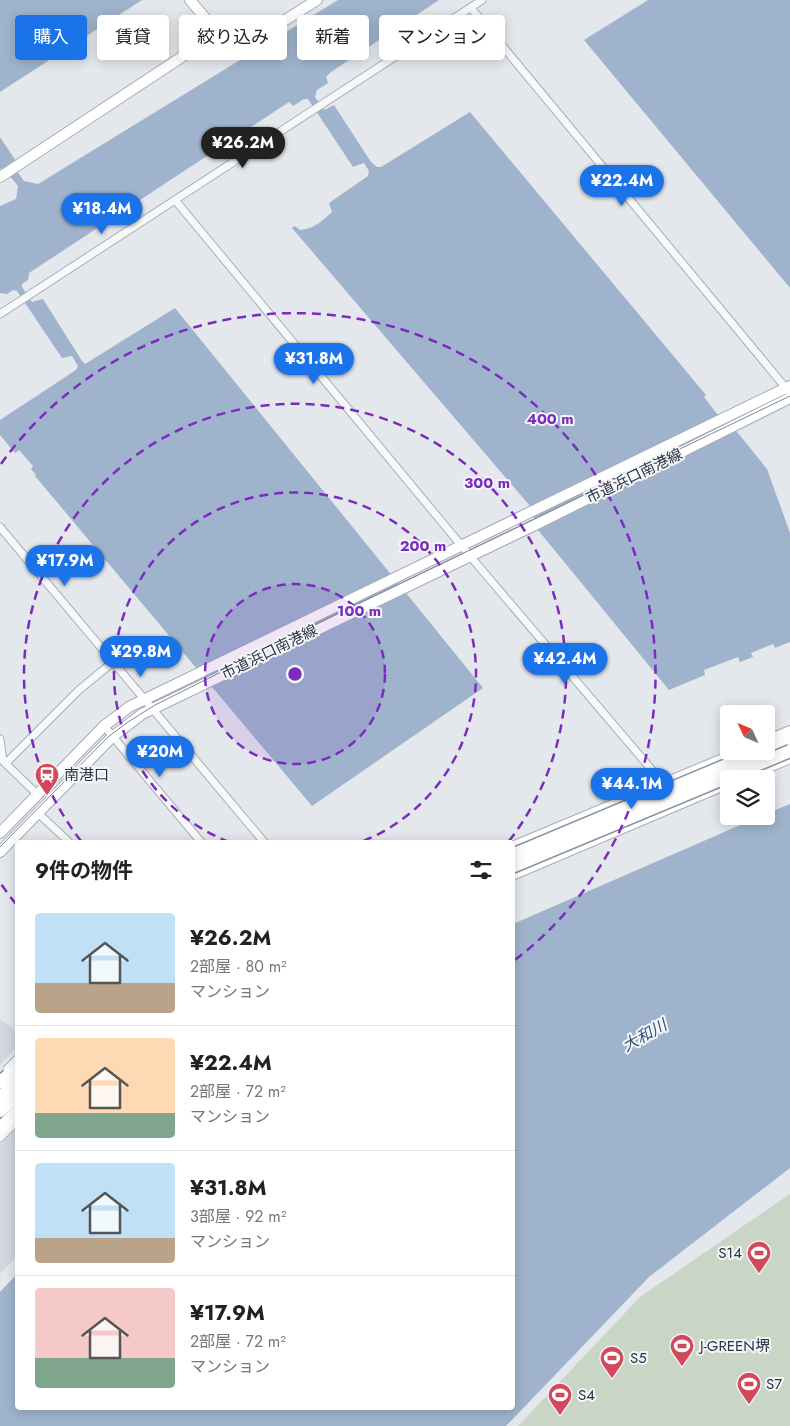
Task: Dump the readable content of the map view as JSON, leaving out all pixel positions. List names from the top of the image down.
{
  "streets": {
    "main road": ["市道浜口南港線"]
  },
  "water": ["大和川"],
  "places": {
    "station": ["南港口"],
    "sports": [
      "S14",
      "J-GREEN堺",
      "S5",
      "S7",
      "S4"
    ]
  },
  "north": "top left",
  "page": {
    "chip": [
      "購入",
      "賃貸",
      "絞り込み",
      "新着",
      "マンション"
    ],
    "price": [
      "¥26.2M",
      "¥22.4M",
      "¥18.4M",
      "¥31.8M",
      "¥17.9M",
      "¥29.8M",
      "¥42.4M",
      "¥20M",
      "¥44.1M"
    ],
    "heading": "9件の物件",
    "list": [
      {
        "name": "¥26.2M",
        "note": "2部屋 · 80 m² · マンション"
      },
      {
        "name": "¥22.4M",
        "note": "2部屋 · 72 m² · マンション"
      },
      {
        "name": "¥31.8M",
        "note": "3部屋 · 92 m² · マンション"
      },
      {
        "name": "¥17.9M",
        "note": "2部屋 · 72 m² · マンション"
      }
    ]
  },
  "rings": [
    "400 m",
    "300 m",
    "200 m",
    "100 m"
  ]
}
